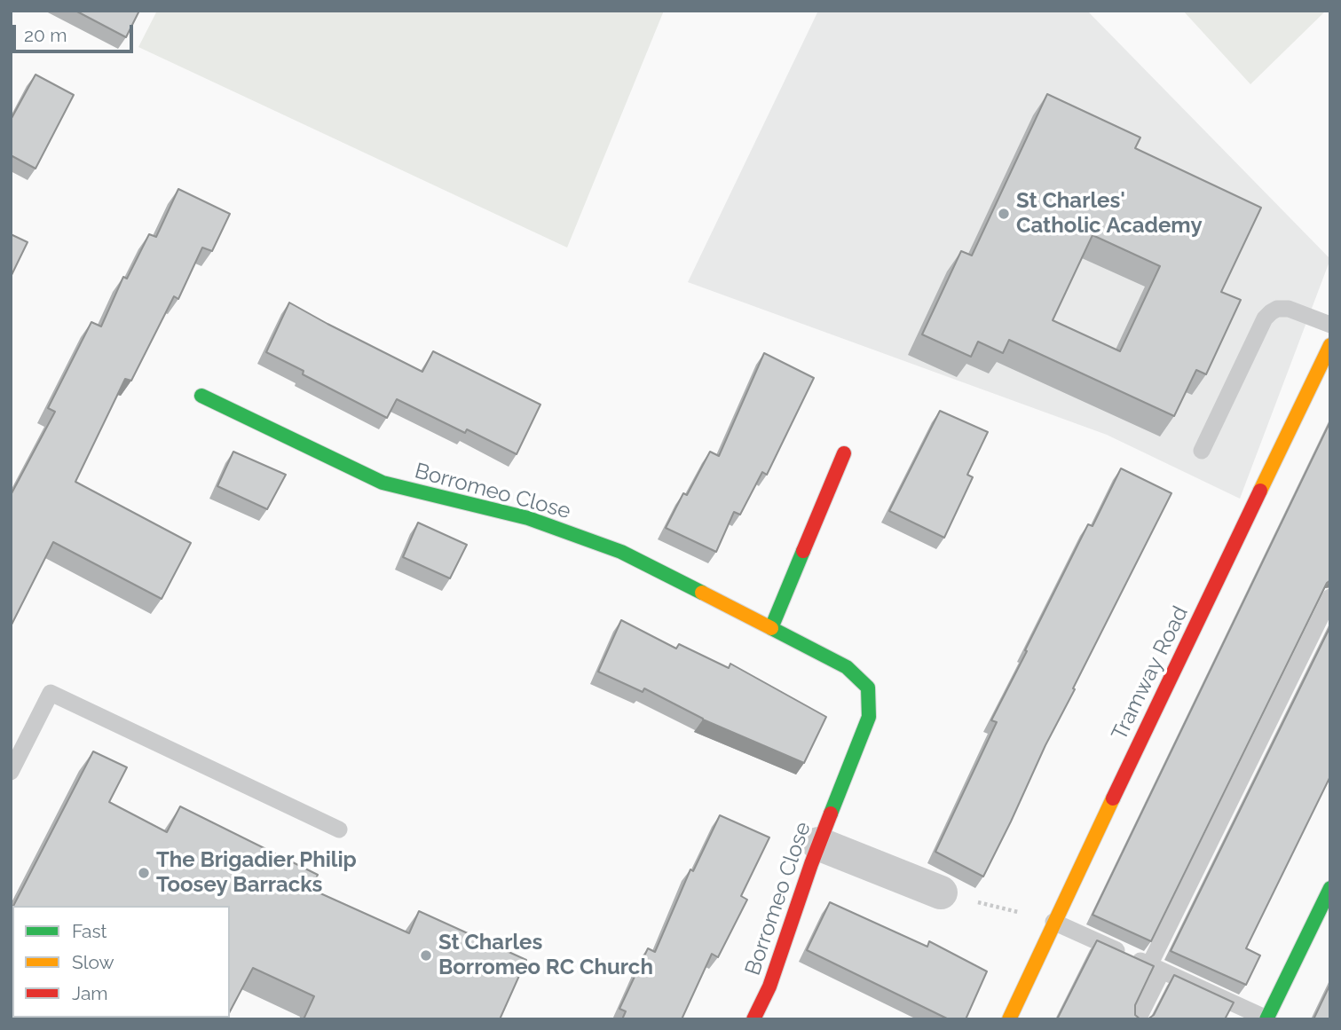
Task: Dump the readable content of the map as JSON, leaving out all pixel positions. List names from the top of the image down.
{
  "streets": {
    "street": ["Borromeo Close", "Tramway Road"]
  },
  "places": ["St Charles' Catholic Academy", "The Brigadier Philip Toosey Barracks", "St Charles Borromeo RC Church"],
  "legend": ["Fast", "Slow", "Jam"],
  "scale_bar": "20 m"
}
